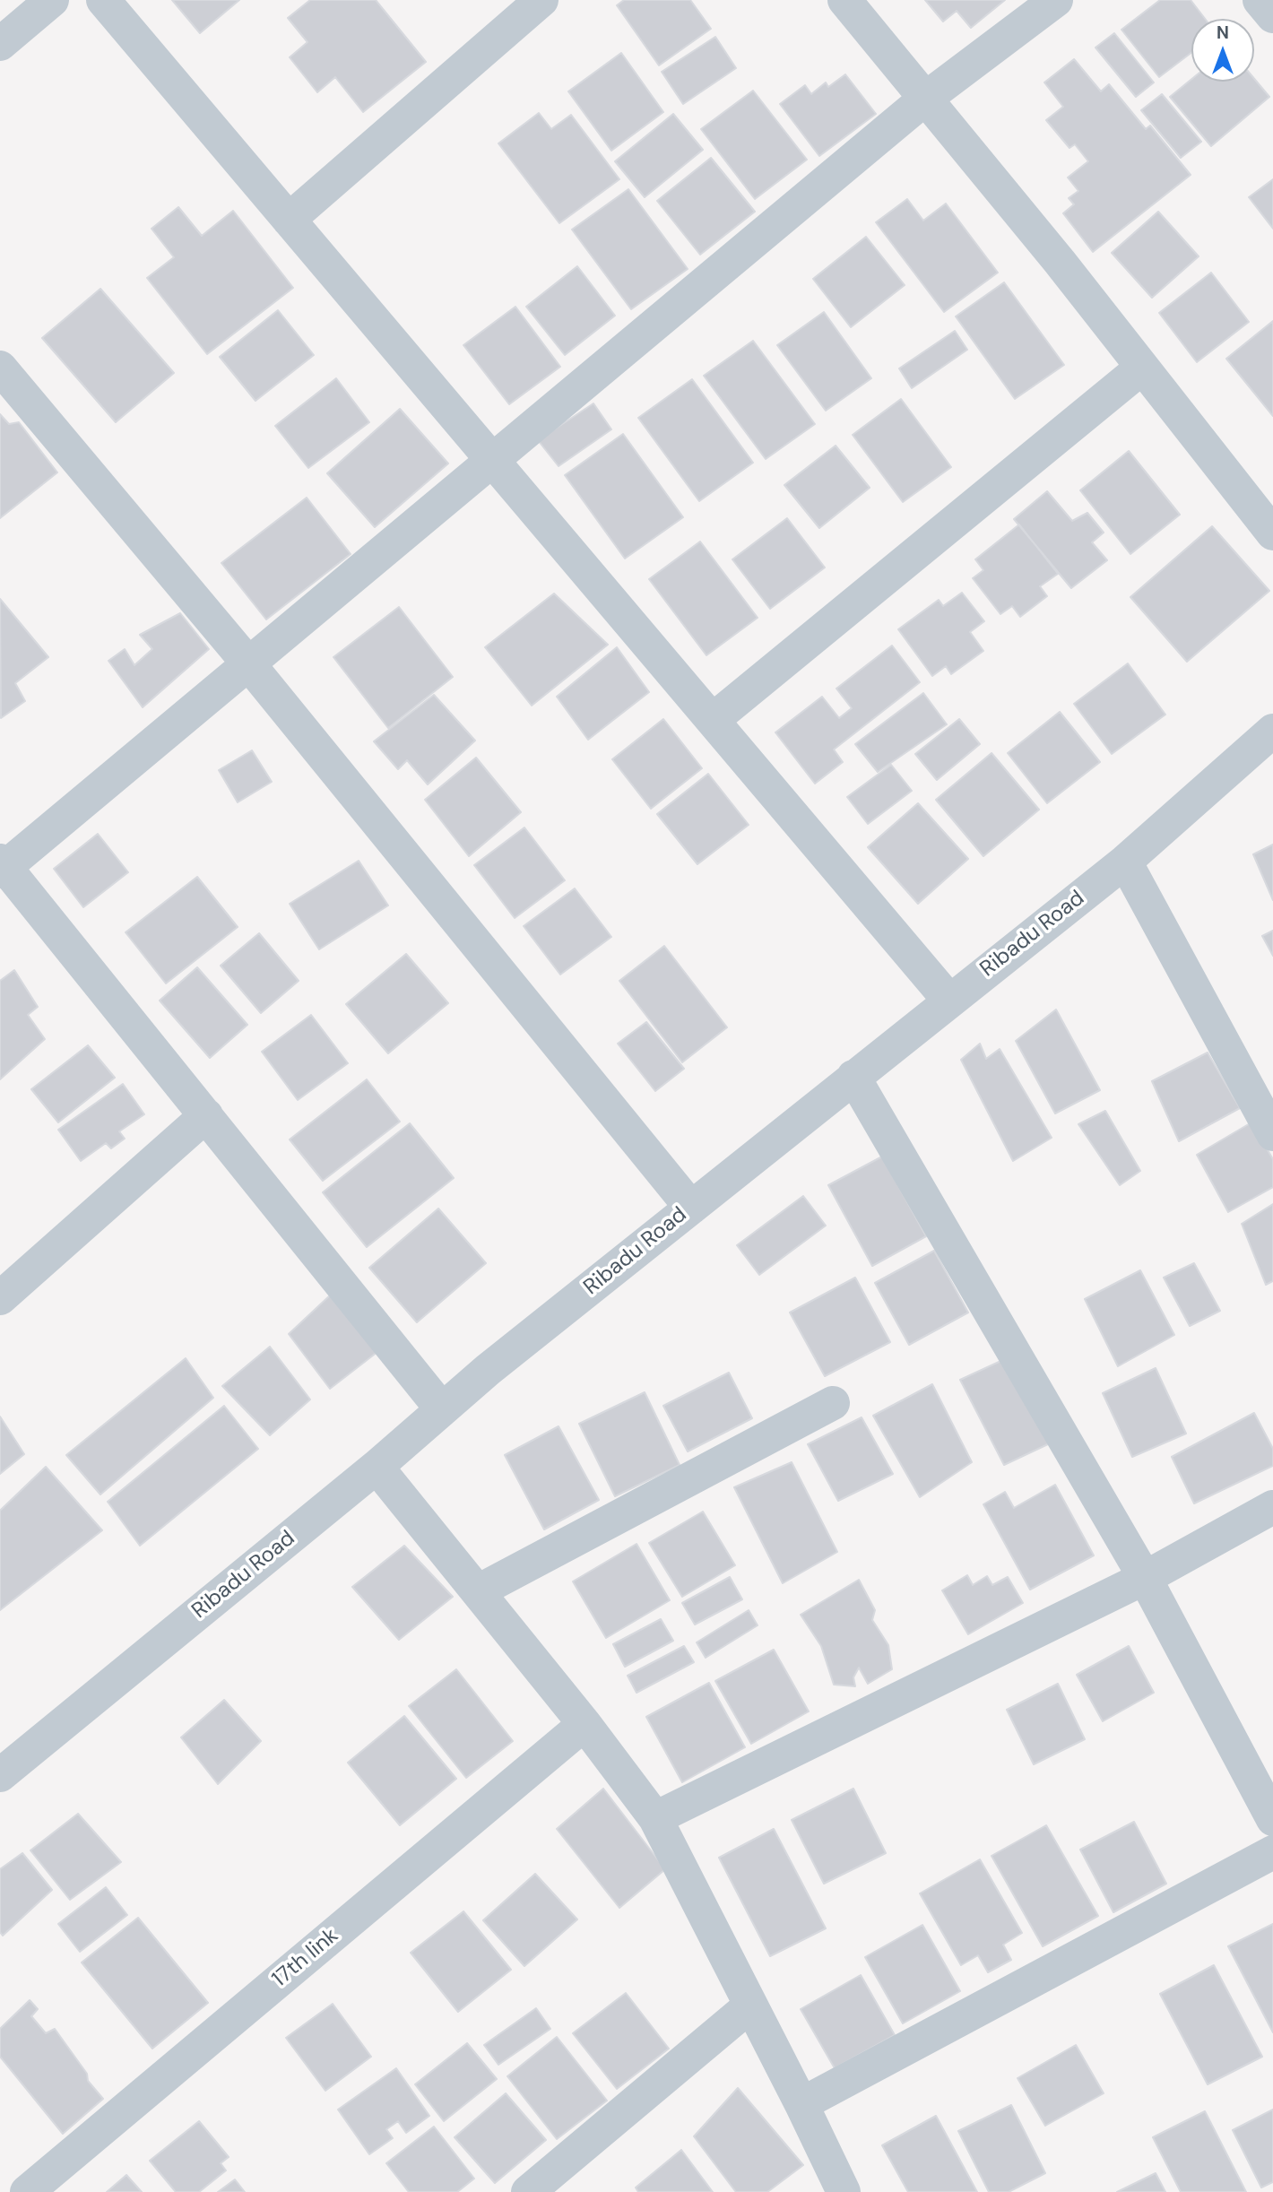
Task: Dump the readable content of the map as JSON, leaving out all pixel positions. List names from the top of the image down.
{
  "streets": {
    "street": ["Ribadu Road", "17th link"]
  },
  "north": "top"
}
